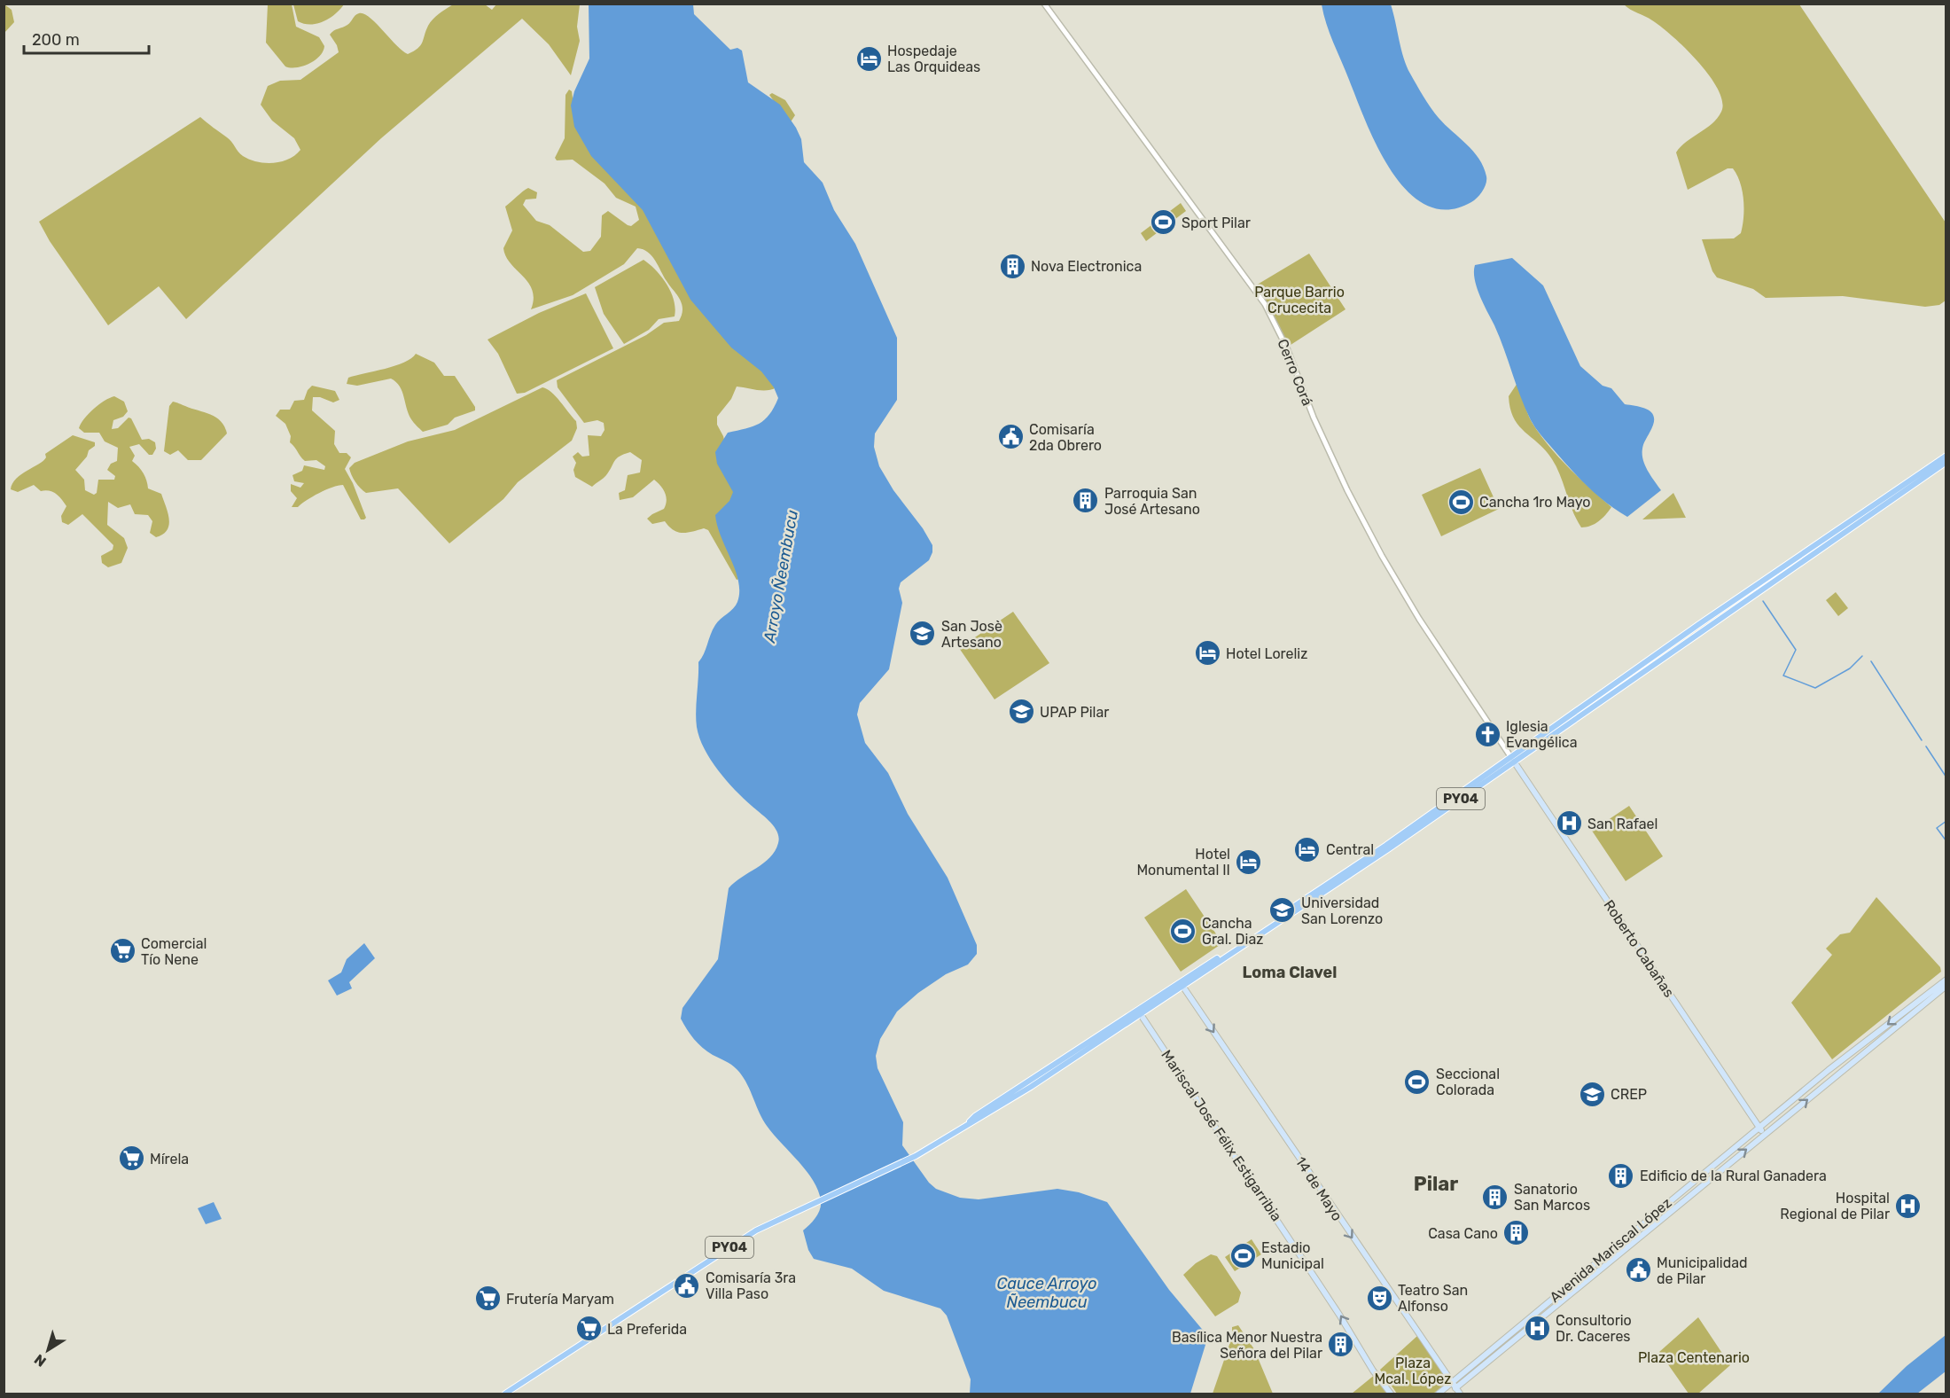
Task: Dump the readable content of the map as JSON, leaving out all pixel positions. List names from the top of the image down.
{
  "streets": {
    "main road": [
      "PY04",
      "Roberto Cabañas",
      "Mariscal José Félix Estigarribia",
      "14 de Mayo",
      "Avenida Mariscal López"
    ],
    "street": ["Cerro Corá"]
  },
  "crossings": [
    ["Cerro Corá", "PY04"],
    ["Cerro Corá", "Roberto Cabañas"],
    ["PY04", "Roberto Cabañas"],
    ["PY04", "Mariscal José Félix Estigarribia"],
    ["PY04", "14 de Mayo"],
    ["Roberto Cabañas", "Avenida Mariscal López"],
    ["14 de Mayo", "Avenida Mariscal López"]
  ],
  "one_way": ["Mariscal José Félix Estigarribia", "14 de Mayo"],
  "districts": ["Loma Clavel", "Pilar"],
  "water": ["Arroyo Ñeembucu", "Cauce Arroyo Ñeembucu"],
  "parks": ["Parque Barrio Crucecita", "Plaza Centenario", "Plaza Mcal. López"],
  "places": {
    "hotel": [
      "Hospedaje Las Orquideas",
      "Hotel Loreliz",
      "Central",
      "Hotel Monumental II"
    ],
    "sports": [
      "Sport Pilar",
      "Cancha 1ro Mayo",
      "Cancha Gral. Diaz",
      "Seccional Colorada",
      "Estadio Municipal"
    ],
    "building": [
      "Nova Electronica",
      "Parroquia San José Artesano",
      "Edificio de la Rural Ganadera",
      "Sanatorio San Marcos",
      "Casa Cano",
      "Basílica Menor Nuestra Señora del Pilar"
    ],
    "public building": ["Comisaría 2da Obrero", "Municipalidad de Pilar", "Comisaría 3ra Villa Paso"],
    "school or university": [
      "San Josè Artesano",
      "UPAP Pilar",
      "Universidad San Lorenzo",
      "CREP"
    ],
    "church": ["Iglesia Evangélica"],
    "hospital": ["San Rafael", "Hospital Regional de Pilar", "Consultorio Dr. Caceres"],
    "supermarket": [
      "Comercial Tío Nene",
      "Mírela",
      "Frutería Maryam",
      "La Preferida"
    ],
    "theatre": ["Teatro San Alfonso"]
  },
  "scale_bar": "200 m",
  "north": "bottom left"
}
